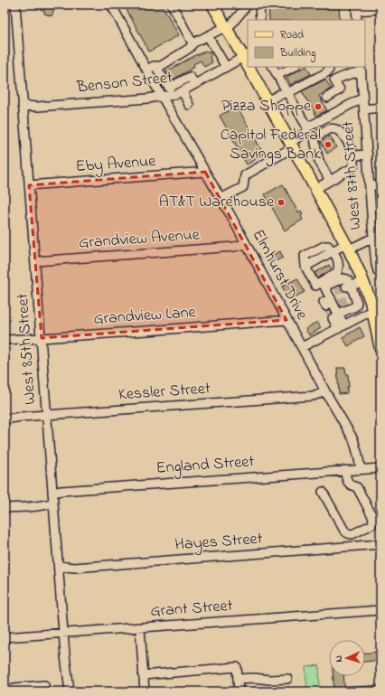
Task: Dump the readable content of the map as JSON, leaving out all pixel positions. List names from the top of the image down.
{
  "streets": {
    "main road": ["West 87th Street"],
    "street": [
      "Benson Street",
      "Eby Avenue",
      "Grandview Avenue",
      "Elmhurst Drive",
      "Grandview Lane",
      "West 85th Street",
      "Kessler Street",
      "England Street",
      "Hayes Street",
      "Grant Street"
    ]
  },
  "crossings": [
    ["Benson Street", "Elmhurst Drive"],
    ["Benson Street", "West 85th Street"],
    ["Eby Avenue", "Elmhurst Drive"],
    ["Eby Avenue", "West 85th Street"],
    ["Grandview Avenue", "Elmhurst Drive"],
    ["Grandview Avenue", "West 85th Street"],
    ["Elmhurst Drive", "Grandview Lane"],
    ["Elmhurst Drive", "Kessler Street"],
    ["Elmhurst Drive", "England Street"],
    ["Grandview Lane", "West 85th Street"],
    ["West 85th Street", "Kessler Street"],
    ["West 85th Street", "England Street"],
    ["West 85th Street", "Hayes Street"],
    ["West 85th Street", "Grant Street"]
  ],
  "places": ["Pizza Shoppe", "Capitol Federal Savings Bank", "AT&T Warehouse"],
  "legend": ["Road", "Building"],
  "north": "left"
}
